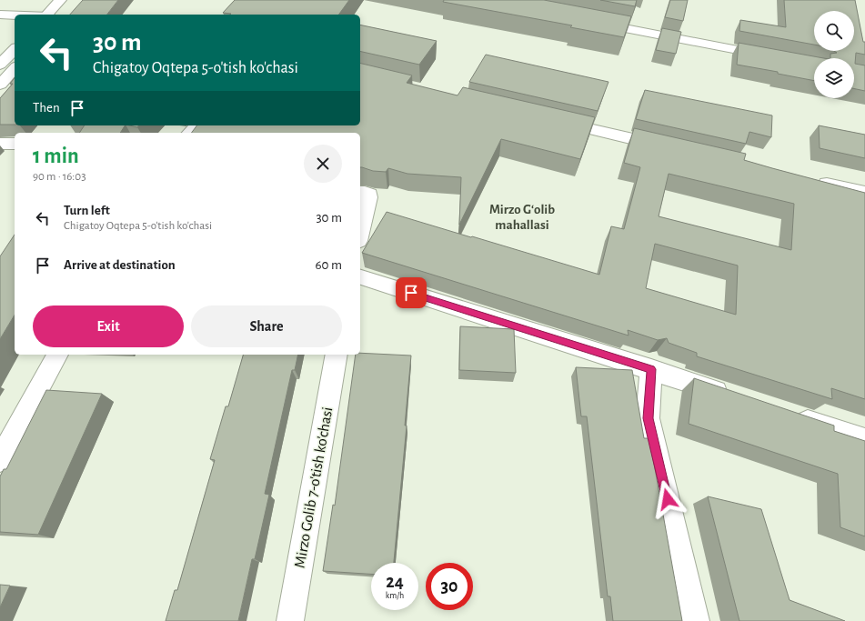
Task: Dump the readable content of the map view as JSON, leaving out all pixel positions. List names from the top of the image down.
{
  "streets": {
    "street": ["Mirzo Golib 7-o'tish ko'chasi"]
  },
  "districts": ["Mirzo Gʻolib mahallasi"],
  "page": {
    "turn": ["30 m", "Chigatoy Oqtepa 5-o'tish ko'chasi"],
    "then": "Then",
    "heading": ["1 min", "90 m · 16:03"],
    "list": [
      {
        "name": "Turn left",
        "note": "Chigatoy Oqtepa 5-o'tish ko'chasi",
        "value": "30 m"
      },
      {
        "name": "Arrive at destination",
        "value": "60 m"
      }
    ],
    "buttons": ["Exit", "Share"],
    "speed": "24 km/h",
    "limit": "30"
  }
}
